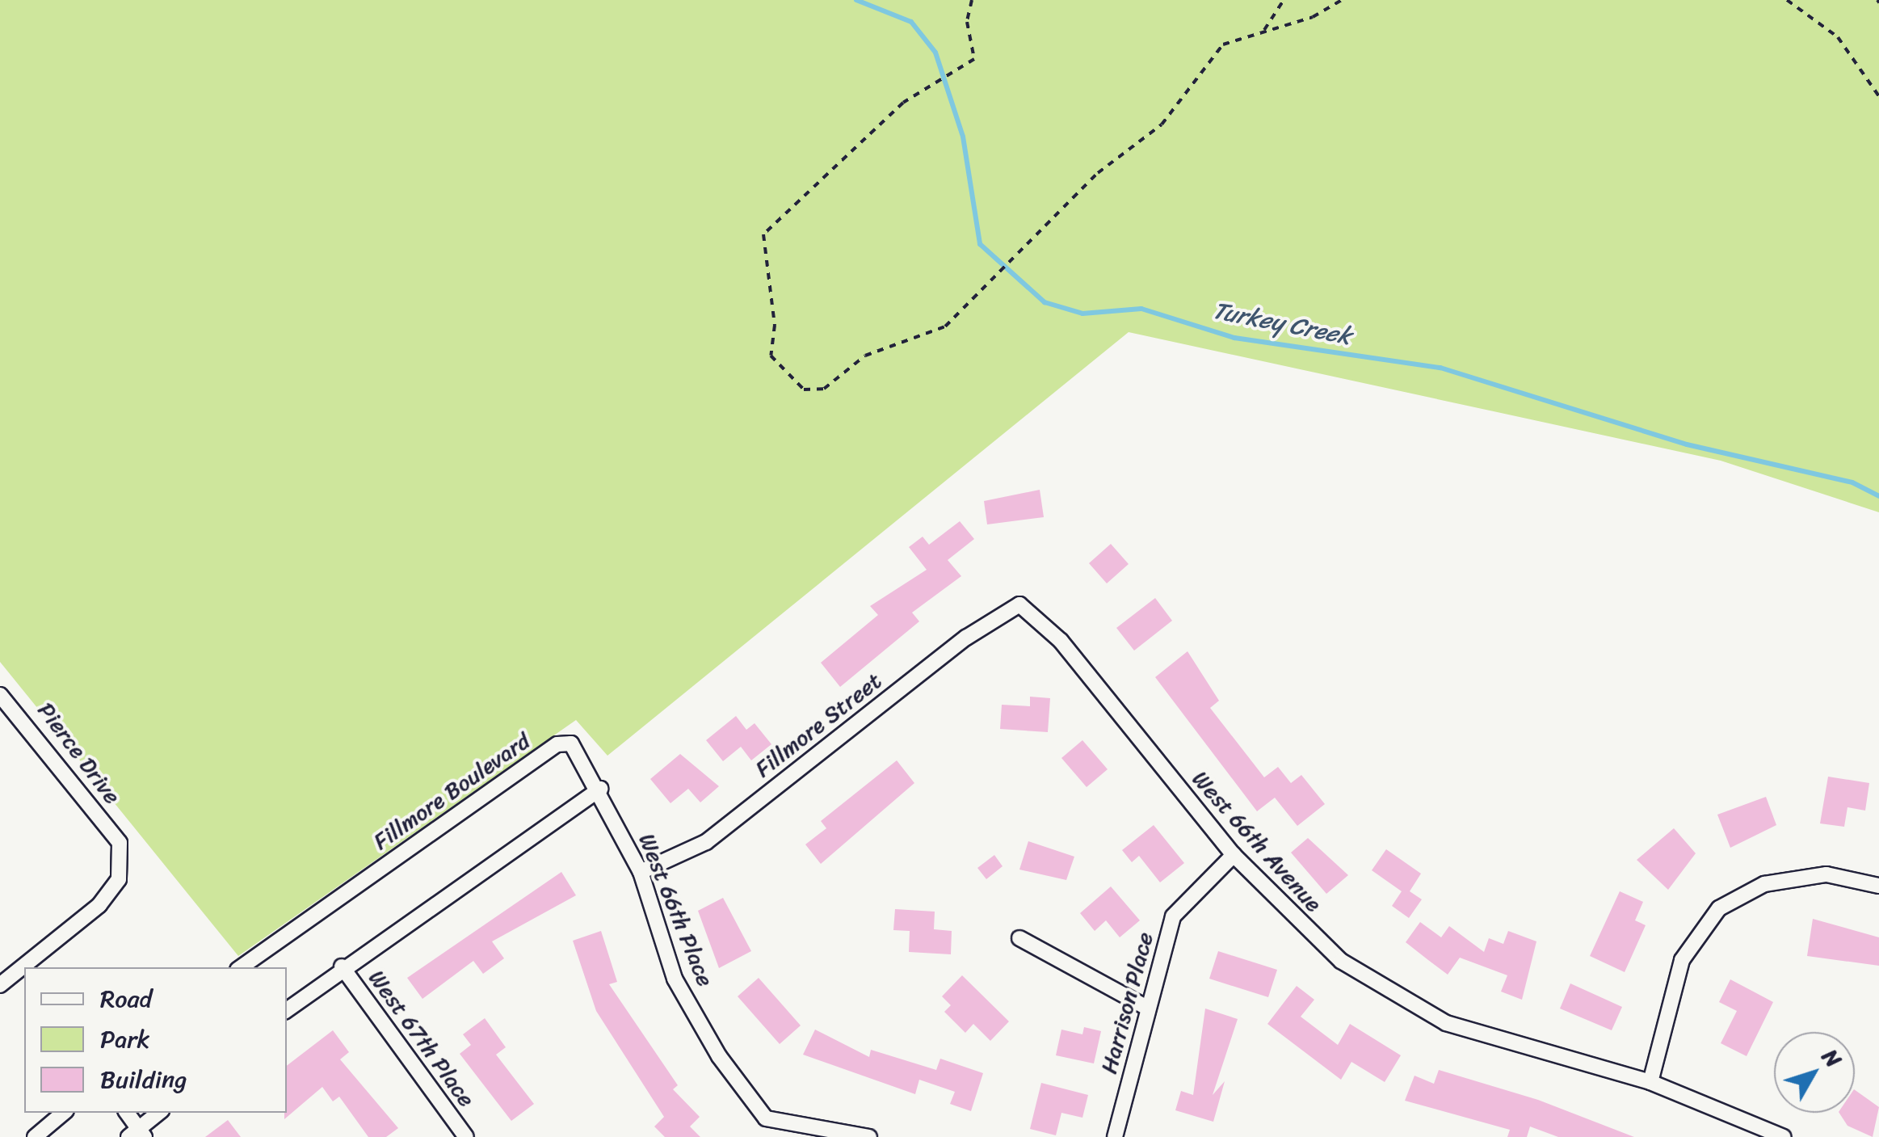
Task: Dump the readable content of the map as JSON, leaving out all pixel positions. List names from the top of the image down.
{
  "streets": {
    "street": [
      "Fillmore Street",
      "Pierce Drive",
      "Fillmore Boulevard",
      "West 66th Avenue",
      "West 66th Place",
      "Harrison Place",
      "West 67th Place"
    ]
  },
  "crossings": [
    ["Fillmore Street", "West 66th Avenue"],
    ["Fillmore Street", "West 66th Place"],
    ["Fillmore Boulevard", "West 66th Place"],
    ["West 66th Avenue", "Harrison Place"]
  ],
  "water": ["Turkey Creek"],
  "legend": ["Road", "Park", "Building"],
  "north": "top right"
}
